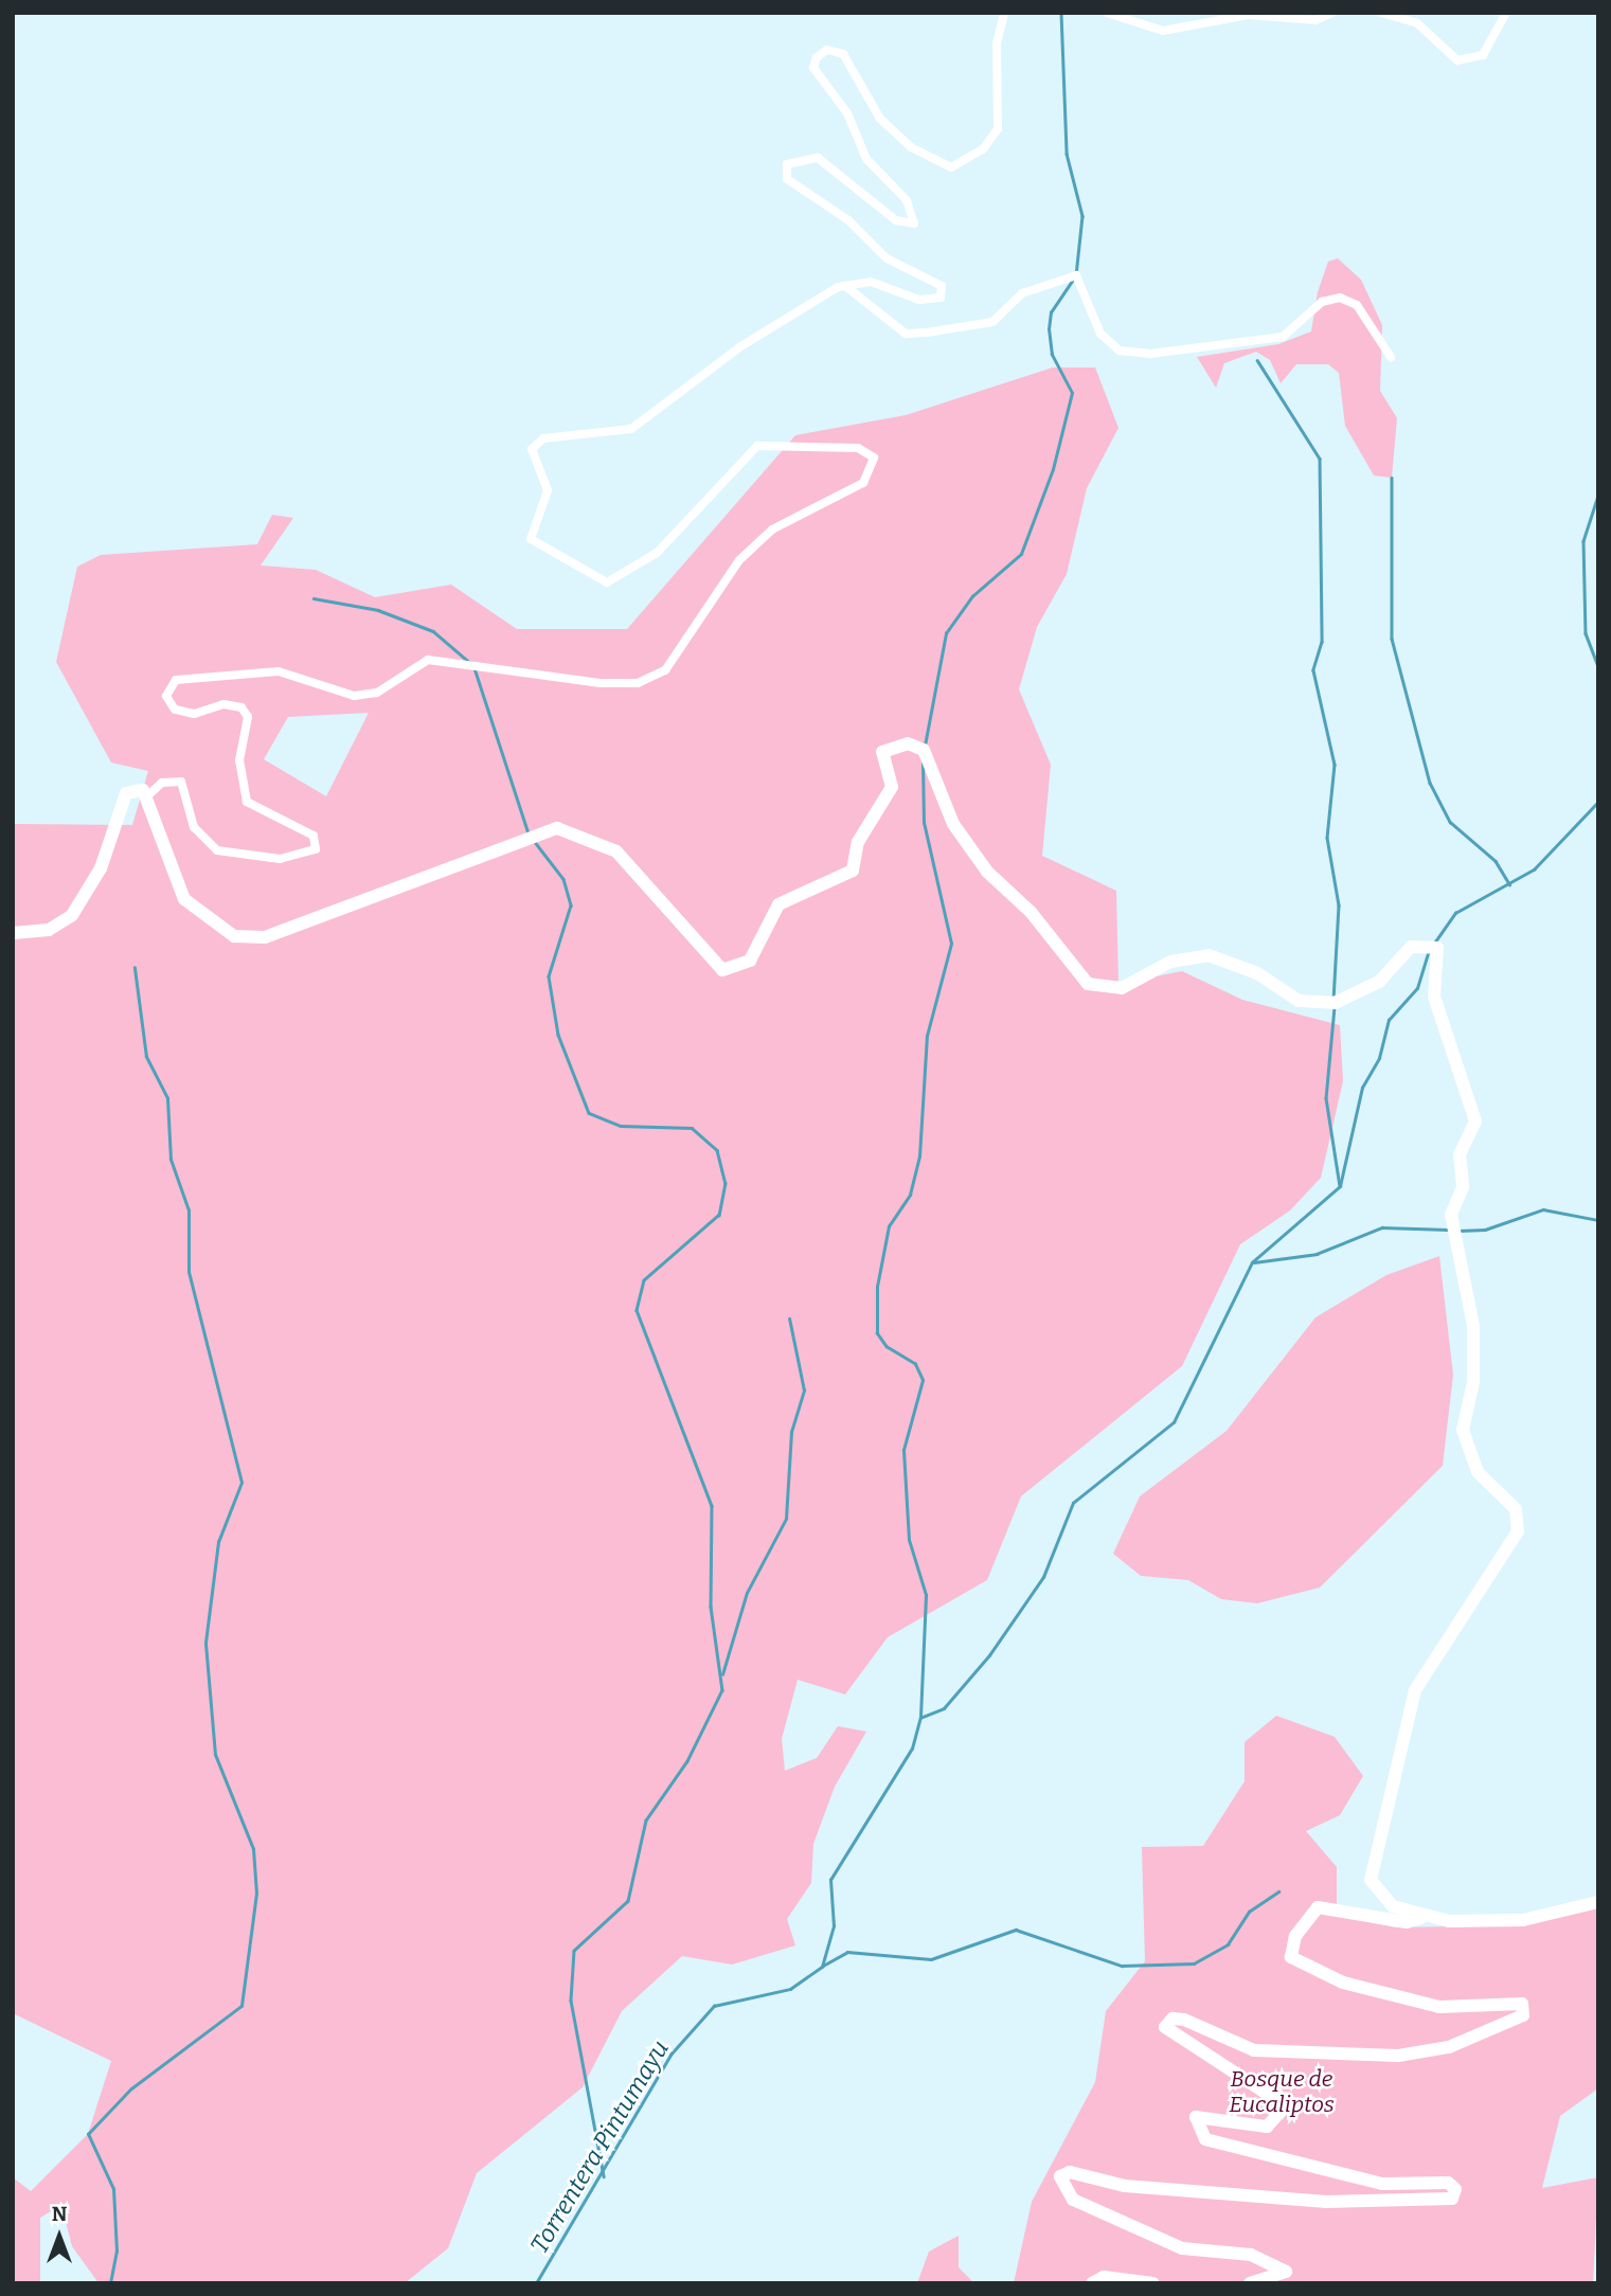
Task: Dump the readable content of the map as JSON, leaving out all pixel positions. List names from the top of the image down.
{
  "water": ["Torrentera Pintumayu"],
  "parks": ["Bosque de Eucaliptos"],
  "north": "top"
}
